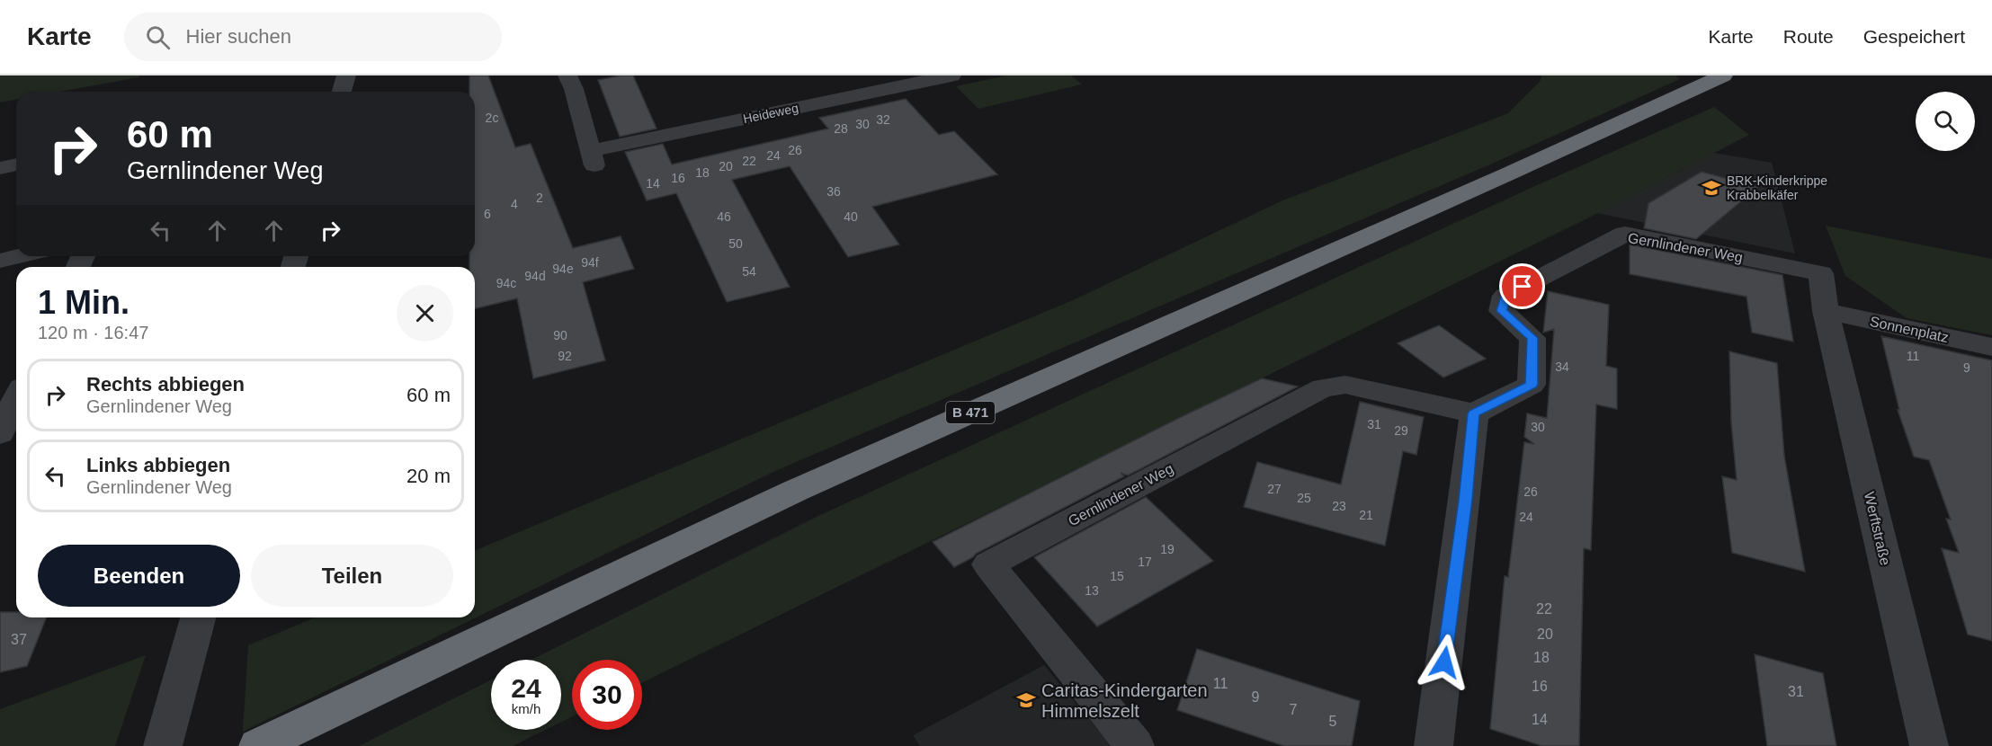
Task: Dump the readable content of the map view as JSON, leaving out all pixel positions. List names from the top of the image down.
{
  "streets": {
    "highway": ["B 471"],
    "street": [
      "Heideweg",
      "Gernlindener Weg",
      "Sonnenplatz",
      "Werftstraße"
    ]
  },
  "crossings": [
    ["Gernlindener Weg", "Werftstraße"],
    ["Sonnenplatz", "Werftstraße"]
  ],
  "places": {
    "school or university": ["BRK-Kinderkrippe Krabbelkäfer", "Caritas-Kindergarten Himmelszelt"]
  },
  "house_numbers": [
    "2c",
    "32",
    "30",
    "28",
    "26",
    "24",
    "22",
    "20",
    "18",
    "16",
    "14",
    "36",
    "2",
    "4",
    "6",
    "46",
    "40",
    "50",
    "94f",
    "94e",
    "54",
    "94d",
    "94c",
    "90",
    "92",
    "11",
    "34",
    "9",
    "31",
    "30",
    "29",
    "27",
    "26",
    "25",
    "23",
    "21",
    "24",
    "19",
    "17",
    "15",
    "13",
    "22",
    "20",
    "37",
    "18",
    "11",
    "16",
    "31",
    "9",
    "7",
    "14",
    "5"
  ],
  "page": {
    "header": "Karte",
    "search": "Hier suchen",
    "nav": ["Karte", "Route", "Gespeichert"],
    "turn": ["60 m", "Gernlindener Weg"],
    "heading": ["1 Min.", "120 m · 16:47"],
    "list": [
      {
        "name": "Rechts abbiegen",
        "note": "Gernlindener Weg",
        "value": "60 m"
      },
      {
        "name": "Links abbiegen",
        "note": "Gernlindener Weg",
        "value": "20 m"
      }
    ],
    "buttons": ["Beenden", "Teilen"],
    "speed": "24 km/h",
    "limit": "30"
  }
}
